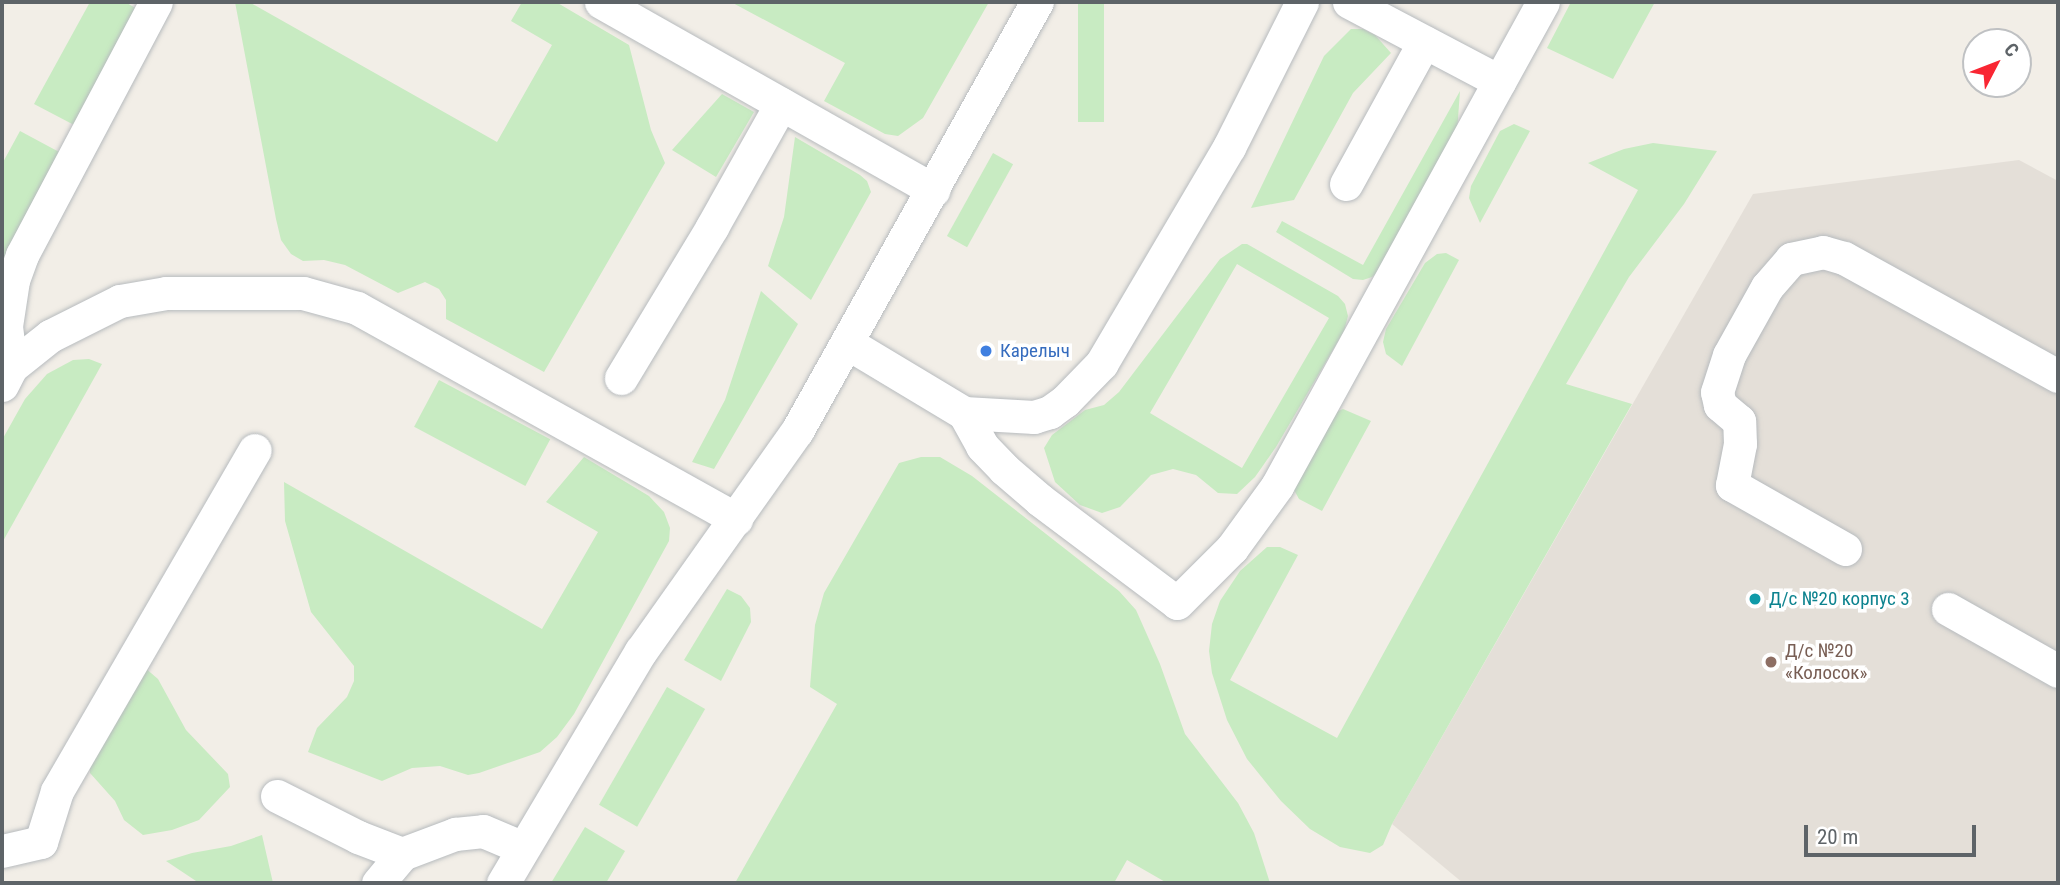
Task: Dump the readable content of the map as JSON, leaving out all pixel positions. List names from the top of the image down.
{
  "places": ["Карелыч", "Д/с №20 корпус 3", "Д/с №20 «Колосок»"],
  "scale_bar": "20 m",
  "north": "top right"
}
